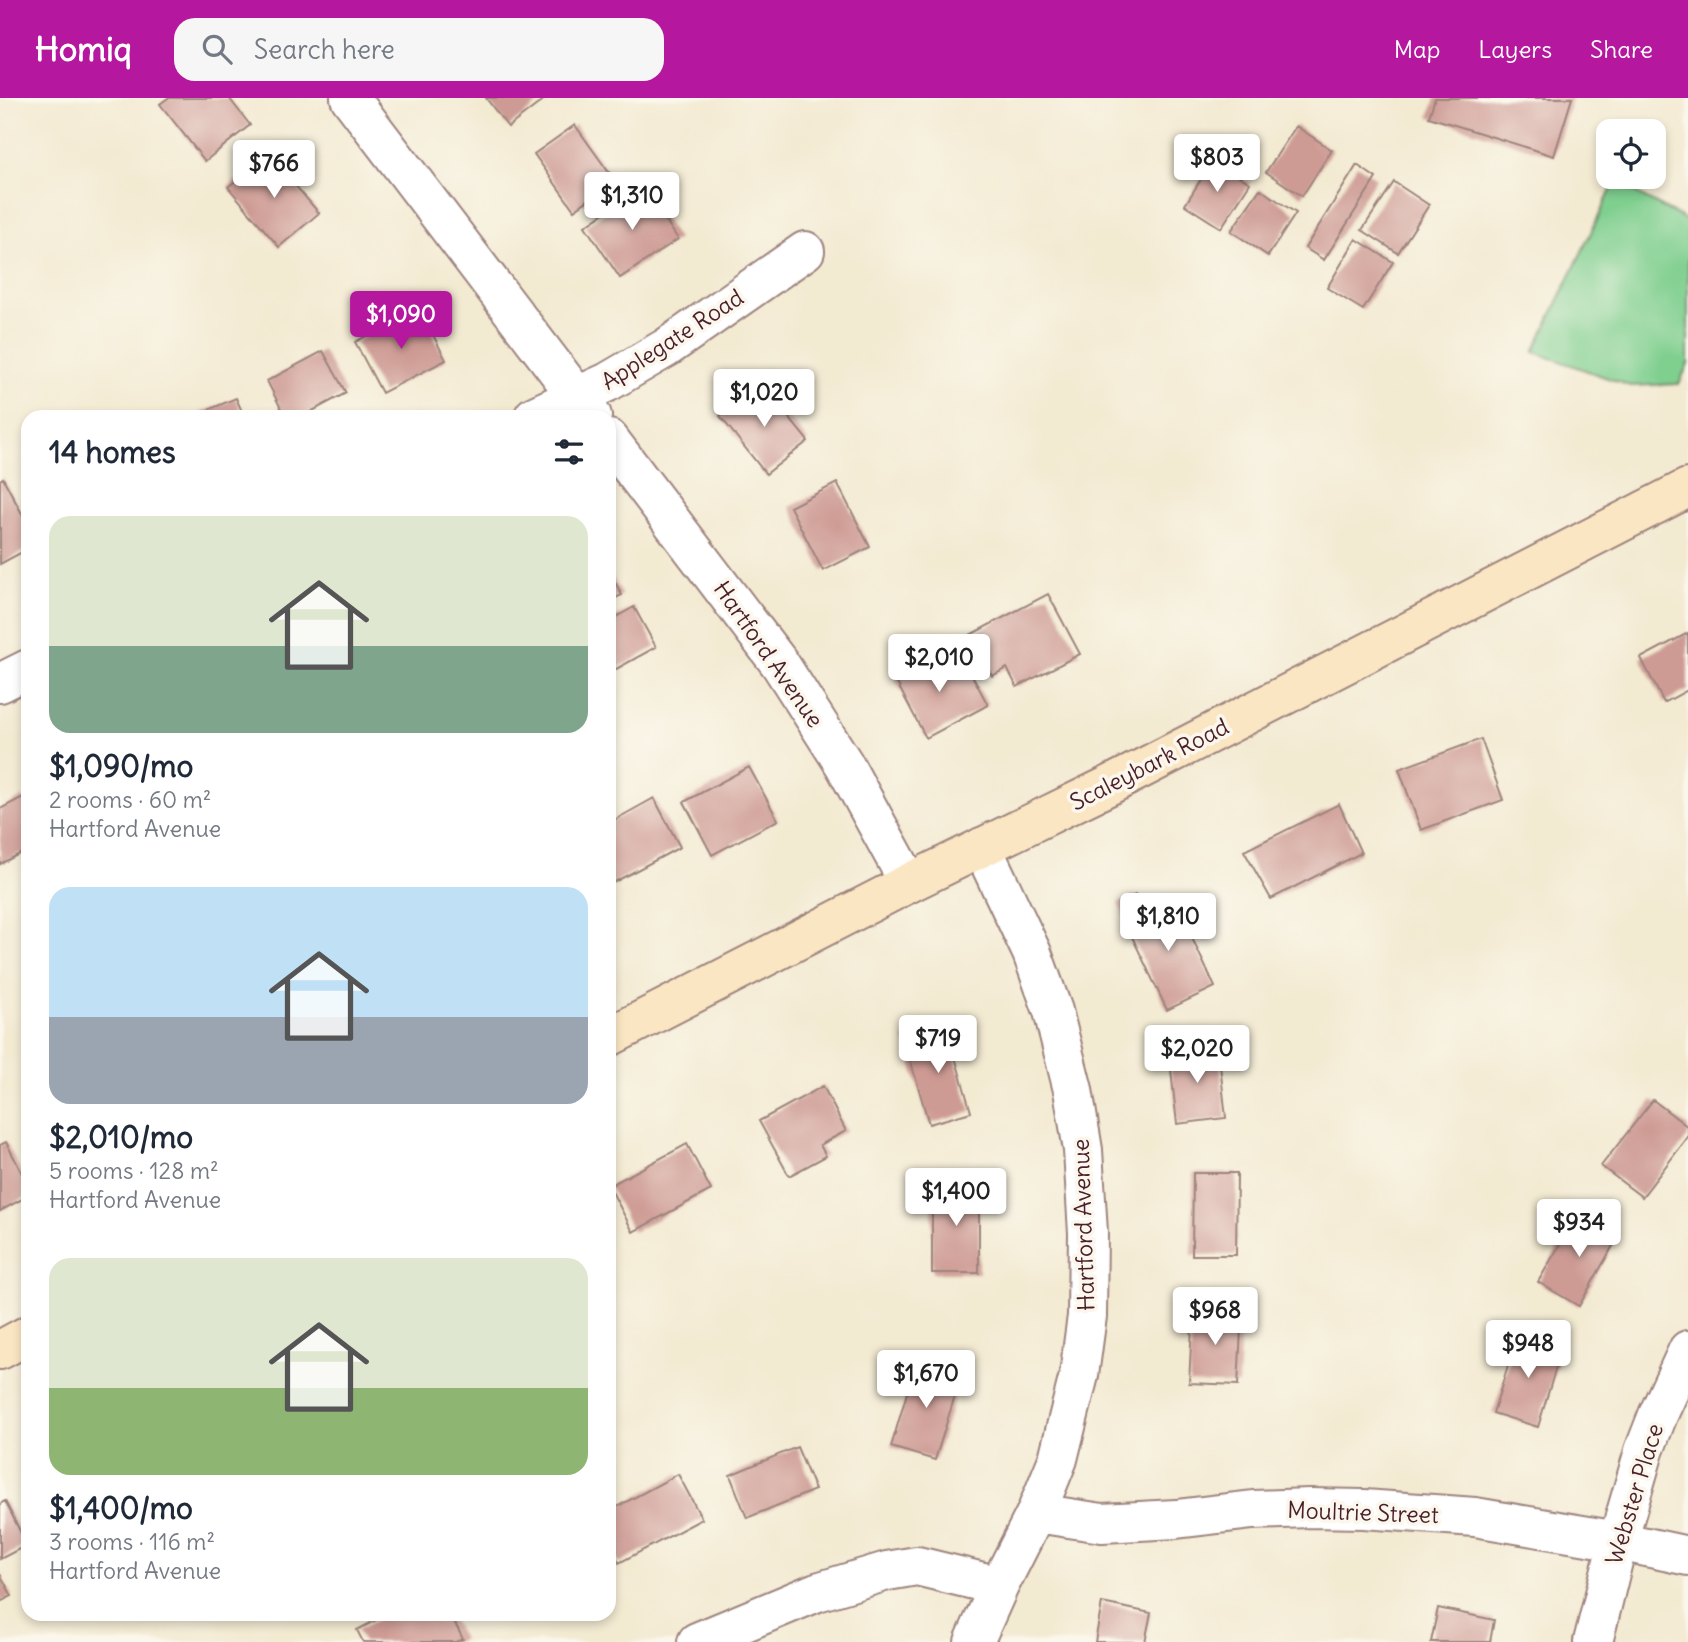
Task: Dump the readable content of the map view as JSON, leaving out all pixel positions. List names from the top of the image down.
{
  "streets": {
    "street": [
      "Applegate Road",
      "Hartford Avenue",
      "Scaleybark Road",
      "Webster Place",
      "Moultrie Street"
    ]
  },
  "crossings": [
    ["Hartford Avenue", "Scaleybark Road"],
    ["Hartford Avenue", "Moultrie Street"],
    ["Webster Place", "Moultrie Street"]
  ],
  "page": {
    "header": "Homiq",
    "search": "Search here",
    "nav": ["Map", "Layers", "Share"],
    "price": [
      "$803",
      "$766",
      "$1,310",
      "$1,090",
      "$1,020",
      "$2,010",
      "$1,810",
      "$719",
      "$2,020",
      "$1,400",
      "$934",
      "$968",
      "$948",
      "$1,670"
    ],
    "heading": "14 homes",
    "list": [
      {
        "name": "$1,090/mo",
        "note": "2 rooms · 60 m² · Hartford Avenue"
      },
      {
        "name": "$2,010/mo",
        "note": "5 rooms · 128 m² · Hartford Avenue"
      },
      {
        "name": "$1,400/mo",
        "note": "3 rooms · 116 m² · Hartford Avenue"
      }
    ]
  }
}
